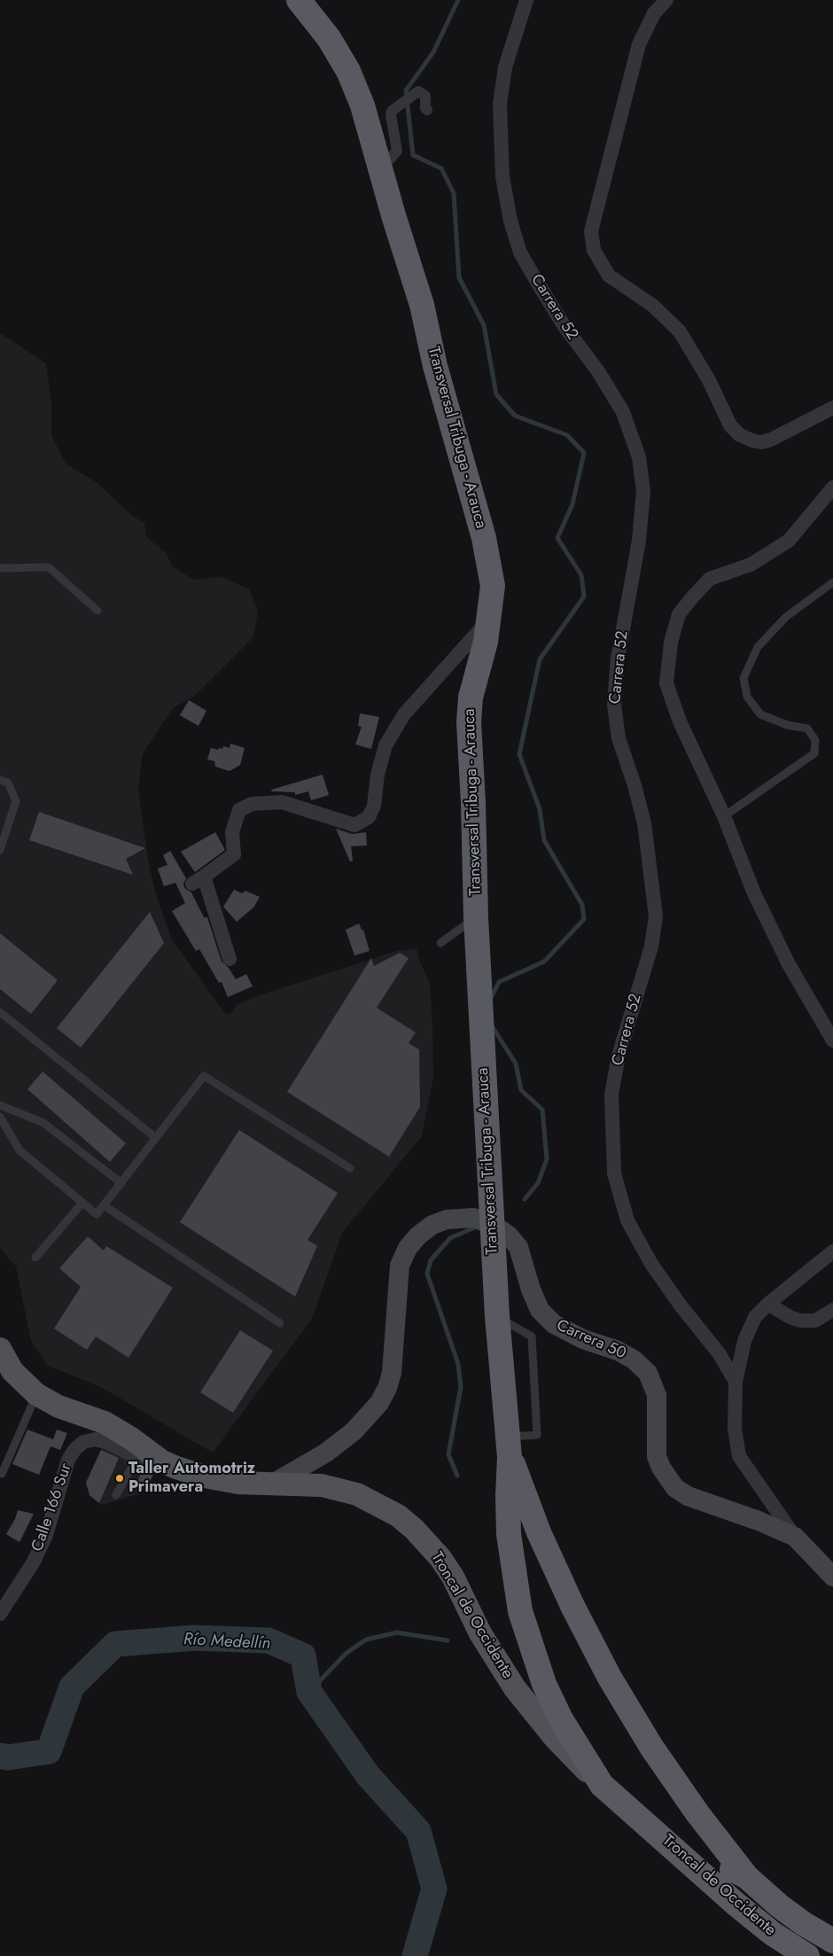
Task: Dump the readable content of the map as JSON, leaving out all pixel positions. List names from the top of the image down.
{
  "streets": {
    "highway": ["Transversal Tribuga - Arauca", "Troncal de Occidente"],
    "main road": ["Carrera 50"],
    "street": ["Carrera 52", "Calle 166 Sur"]
  },
  "crossings": [
    ["Transversal Tribuga - Arauca", "Carrera 50"],
    ["Transversal Tribuga - Arauca", "Troncal de Occidente"],
    ["Carrera 50", "Troncal de Occidente"],
    ["Calle 166 Sur", "Troncal de Occidente"]
  ],
  "water": ["Río Medellín"],
  "places": ["Taller Automotriz Primavera"]
}
